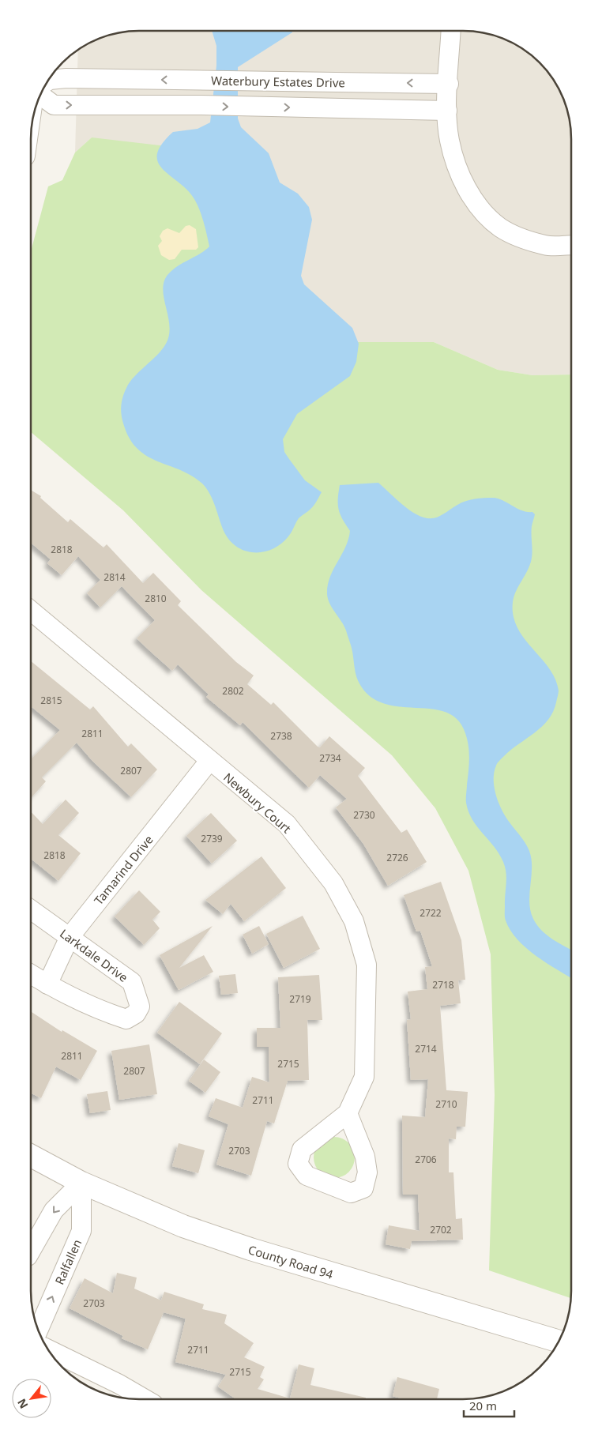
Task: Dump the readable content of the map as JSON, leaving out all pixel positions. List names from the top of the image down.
{
  "streets": {
    "street": [
      "Waterbury Estates Drive",
      "Newbury Court",
      "Tamarind Drive",
      "Larkdale Drive",
      "Ralfallen",
      "County Road 94"
    ]
  },
  "crossings": [
    ["Newbury Court", "Tamarind Drive"],
    ["Tamarind Drive", "Larkdale Drive"],
    ["Ralfallen", "County Road 94"]
  ],
  "house_numbers": [
    "2818",
    "2814",
    "2810",
    "2802",
    "2815",
    "2811",
    "2738",
    "2734",
    "2807",
    "2730",
    "2739",
    "2818",
    "2726",
    "2722",
    "2718",
    "2719",
    "2714",
    "2811",
    "2715",
    "2807",
    "2711",
    "2710",
    "2703",
    "2706",
    "2702",
    "2703",
    "2711",
    "2715"
  ],
  "scale_bar": "20 m",
  "north": "bottom left"
}
